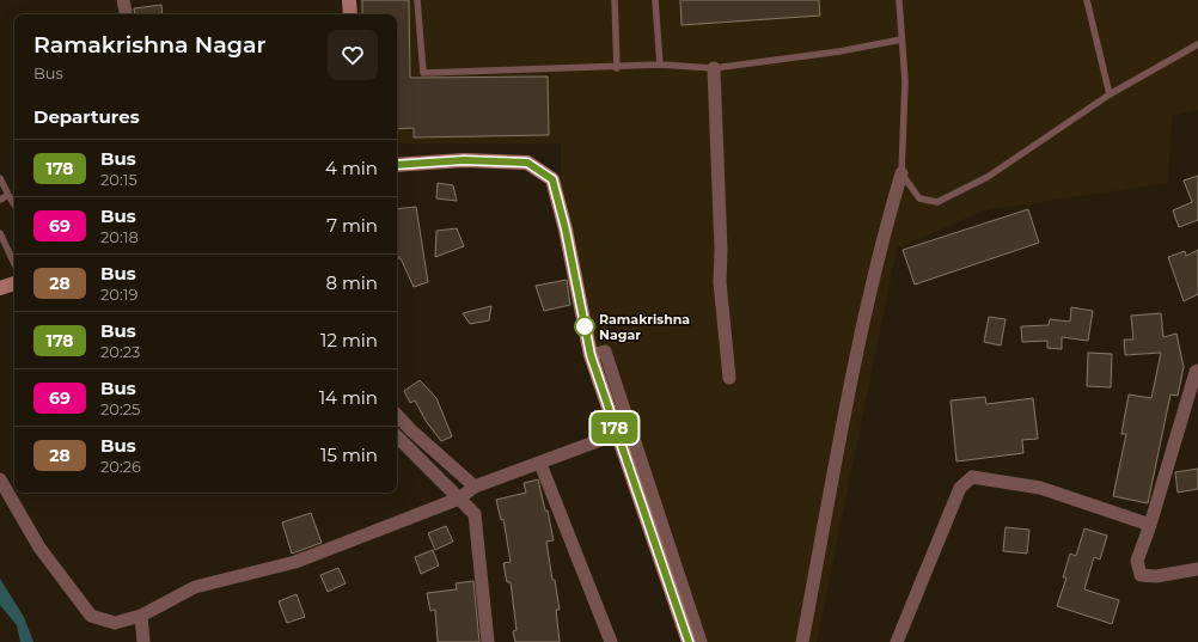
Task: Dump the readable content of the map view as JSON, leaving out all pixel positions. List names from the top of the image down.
{
  "places": ["Ramakrishna Nagar"],
  "lines": ["bus line 178"],
  "page": {
    "on_map": "178",
    "heading": [
      ["Ramakrishna Nagar", "Bus"],
      "Departures"
    ],
    "list": [
      {
        "mark": "178",
        "name": "Bus",
        "note": "20:15",
        "value": "4 min"
      },
      {
        "mark": "69",
        "name": "Bus",
        "note": "20:18",
        "value": "7 min"
      },
      {
        "mark": "28",
        "name": "Bus",
        "note": "20:19",
        "value": "8 min"
      },
      {
        "mark": "178",
        "name": "Bus",
        "note": "20:23",
        "value": "12 min"
      },
      {
        "mark": "69",
        "name": "Bus",
        "note": "20:25",
        "value": "14 min"
      },
      {
        "mark": "28",
        "name": "Bus",
        "note": "20:26",
        "value": "15 min"
      }
    ]
  }
}
